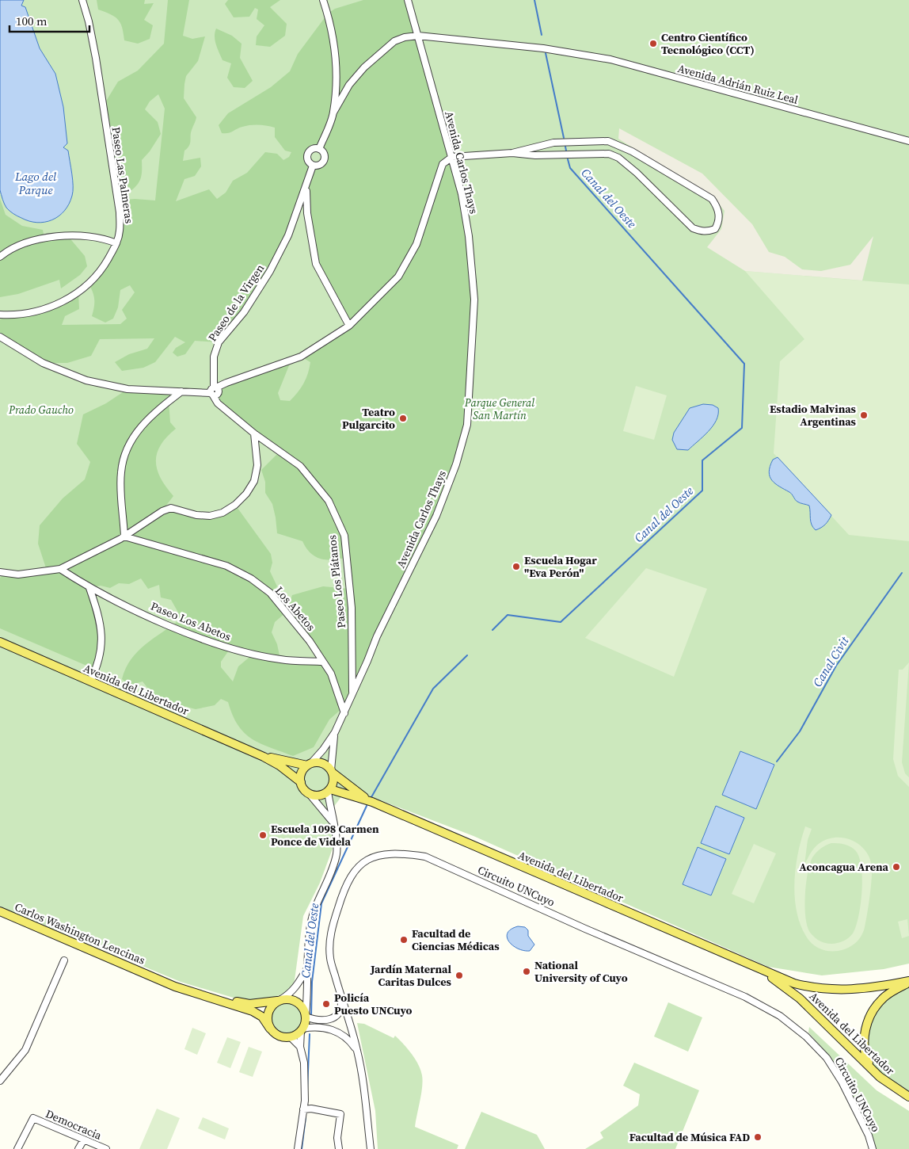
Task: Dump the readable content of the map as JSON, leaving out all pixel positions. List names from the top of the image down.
{
  "streets": {
    "main road": ["Avenida del Libertador", "Carlos Washington Lencinas"],
    "street": [
      "Avenida Adrián Ruiz Leal",
      "Avenida Carlos Thays",
      "Paseo Las Palmeras",
      "Paseo de la Virgen",
      "Paseo Los Plátanos",
      "Los Abetos",
      "Paseo Los Abetos",
      "Circuito UNCuyo",
      "Democracia"
    ]
  },
  "crossings": [
    ["Avenida Adrián Ruiz Leal", "Avenida Carlos Thays"],
    ["Avenida Carlos Thays", "Paseo Los Plátanos"],
    ["Avenida Carlos Thays", "Los Abetos"],
    ["Avenida Carlos Thays", "Avenida del Libertador"],
    ["Paseo de la Virgen", "Paseo Los Plátanos"],
    ["Los Abetos", "Paseo Los Abetos"]
  ],
  "water": ["Lago del Parque", "Canal del Oeste", "Canal Civit"],
  "parks": ["Parque General San Martín", "Prado Gaucho"],
  "places": [
    "Centro Científico Tecnológico (CCT)",
    "Estadio Malvinas Argentinas",
    "Teatro Pulgarcito",
    "Escuela Hogar \"Eva Perón\"",
    "Escuela 1098 Carmen Ponce de Videla",
    "Aconcagua Arena",
    "Facultad de Ciencias Médicas",
    "National University of Cuyo",
    "Jardín Maternal Caritas Dulces",
    "Policía Puesto UNCuyo",
    "Facultad de Música FAD"
  ],
  "scale_bar": "100 m"
}
